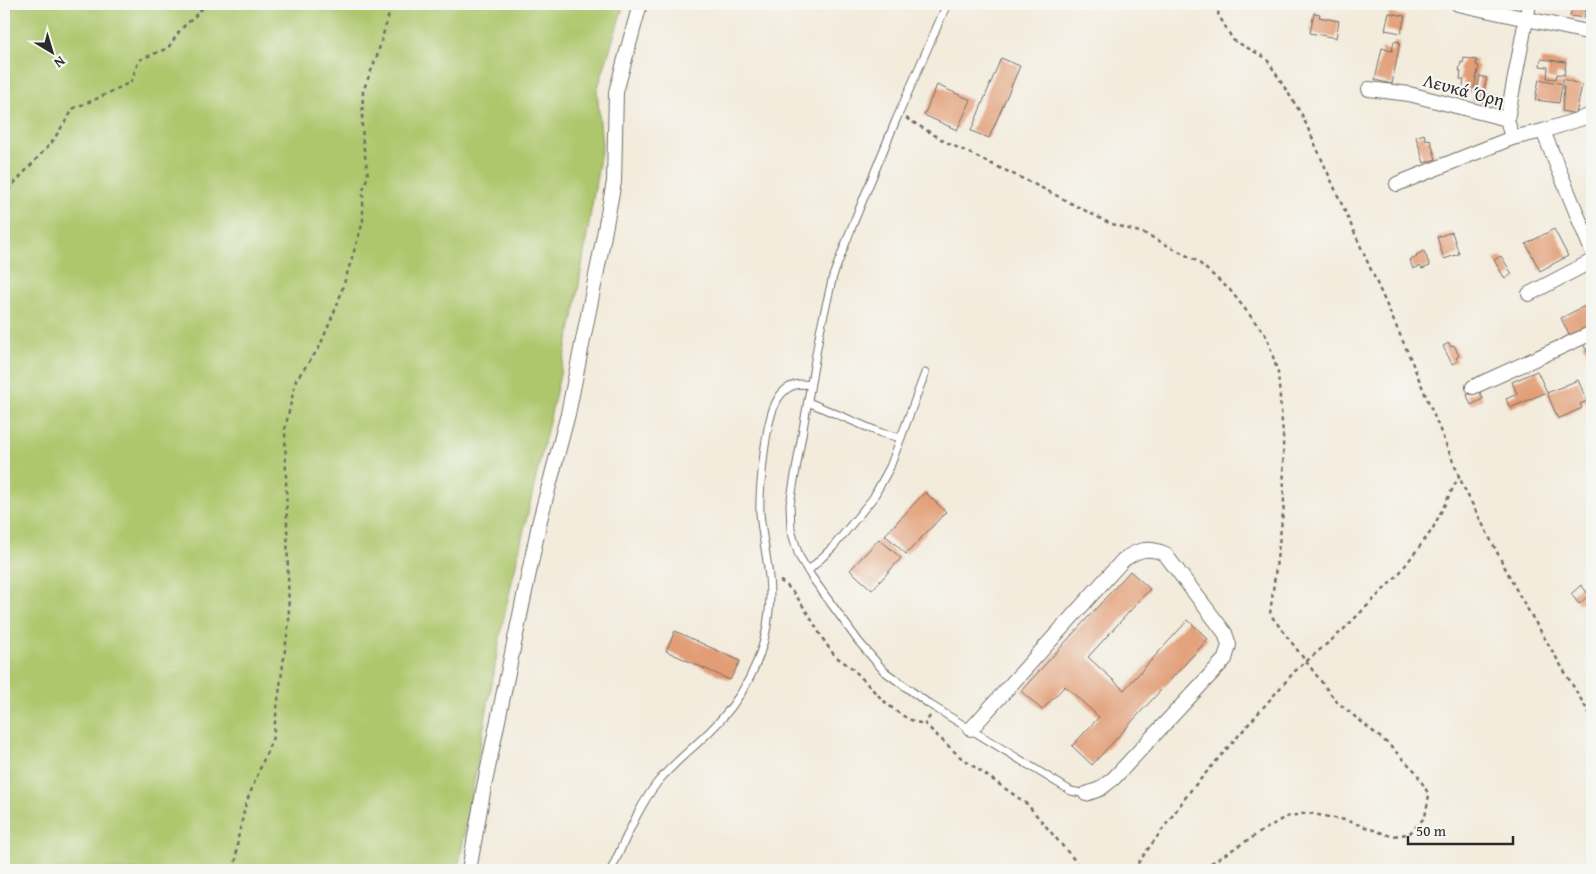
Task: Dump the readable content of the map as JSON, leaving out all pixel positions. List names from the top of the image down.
{
  "streets": {
    "street": ["Λευκά Όρη"]
  },
  "scale_bar": "50 m",
  "north": "bottom right"
}
